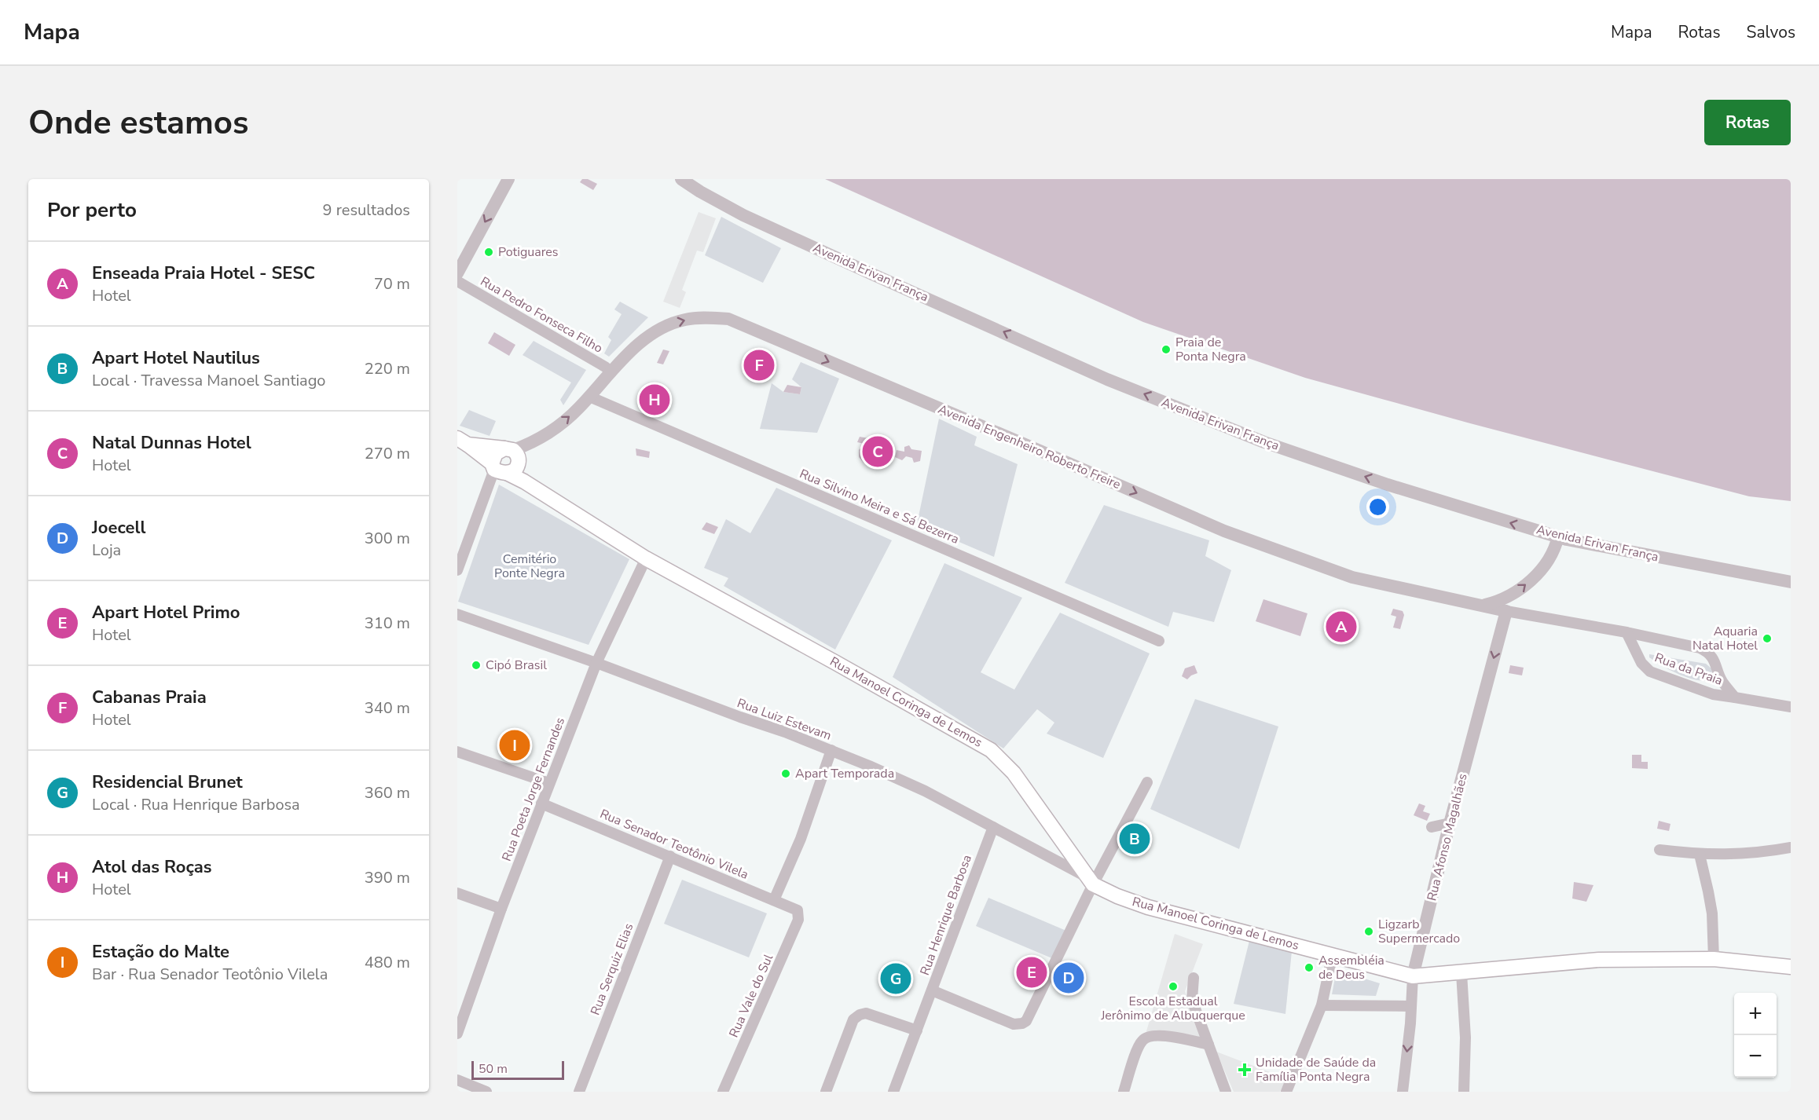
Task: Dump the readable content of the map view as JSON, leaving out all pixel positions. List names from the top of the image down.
{
  "streets": {
    "main road": ["Avenida Engenheiro Roberto Freire", "Rua Manoel Coringa de Lemos"],
    "street": [
      "Avenida Erivan França",
      "Rua Pedro Fonseca Filho",
      "Rua Silvino Meira e Sá Bezerra",
      "Rua da Praia",
      "Rua Luiz Estevam",
      "Rua Poeta Jorge Fernandes",
      "Rua Afonso Magalhães",
      "Rua Senador Teotônio Vilela",
      "Rua Henrique Barbosa",
      "Rua Serquiz Elias",
      "Rua Vale do Sul"
    ]
  },
  "crossings": [
    ["Avenida Erivan França", "Avenida Engenheiro Roberto Freire"],
    ["Rua Pedro Fonseca Filho", "Avenida Engenheiro Roberto Freire"],
    ["Avenida Engenheiro Roberto Freire", "Rua Silvino Meira e Sá Bezerra"],
    ["Avenida Engenheiro Roberto Freire", "Rua Manoel Coringa de Lemos"],
    ["Rua Manoel Coringa de Lemos", "Rua Luiz Estevam"],
    ["Rua Manoel Coringa de Lemos", "Rua Poeta Jorge Fernandes"],
    ["Rua Manoel Coringa de Lemos", "Rua Afonso Magalhães"],
    ["Rua Luiz Estevam", "Rua Poeta Jorge Fernandes"],
    ["Rua Luiz Estevam", "Rua Henrique Barbosa"],
    ["Rua Poeta Jorge Fernandes", "Rua Senador Teotônio Vilela"],
    ["Rua Senador Teotônio Vilela", "Rua Serquiz Elias"],
    ["Rua Senador Teotônio Vilela", "Rua Vale do Sul"]
  ],
  "one_way": ["Avenida Erivan França", "Avenida Engenheiro Roberto Freire"],
  "parks": ["Cemitério Ponte Negra"],
  "places": {
    "other": [
      "Potiguares",
      "Praia de Ponta Negra",
      "Aquaria Natal Hotel",
      "Cipó Brasil",
      "Apart Temporada",
      "Ligzarb Supermercado",
      "Assembléia de Deus",
      "Escola Estadual Jerônimo de Albuquerque"
    ],
    "health": ["Unidade de Saúde da Família Ponta Negra"]
  },
  "scale_bar": "50 m",
  "page": {
    "header": "Mapa",
    "nav": ["Mapa", "Rotas", "Salvos"],
    "buttons": "Rotas",
    "title": "Onde estamos",
    "heading": ["Por perto", "9 resultados"],
    "list": [
      {
        "mark": "A",
        "name": "Enseada Praia Hotel - SESC",
        "note": "Hotel",
        "value": "70 m"
      },
      {
        "mark": "B",
        "name": "Apart Hotel Nautilus",
        "note": "Local · Travessa Manoel Santiago",
        "value": "220 m"
      },
      {
        "mark": "C",
        "name": "Natal Dunnas Hotel",
        "note": "Hotel",
        "value": "270 m"
      },
      {
        "mark": "D",
        "name": "Joecell",
        "note": "Loja",
        "value": "300 m"
      },
      {
        "mark": "E",
        "name": "Apart Hotel Primo",
        "note": "Hotel",
        "value": "310 m"
      },
      {
        "mark": "F",
        "name": "Cabanas Praia",
        "note": "Hotel",
        "value": "340 m"
      },
      {
        "mark": "G",
        "name": "Residencial Brunet",
        "note": "Local · Rua Henrique Barbosa",
        "value": "360 m"
      },
      {
        "mark": "H",
        "name": "Atol das Roças",
        "note": "Hotel",
        "value": "390 m"
      },
      {
        "mark": "I",
        "name": "Estação do Malte",
        "note": "Bar · Rua Senador Teotônio Vilela",
        "value": "480 m"
      }
    ],
    "pins": [
      "F",
      "H",
      "C",
      "A",
      "I",
      "B",
      "E",
      "D",
      "G"
    ],
    "map_buttons": ["+", "−"],
    "scale": "50 m"
  }
}
